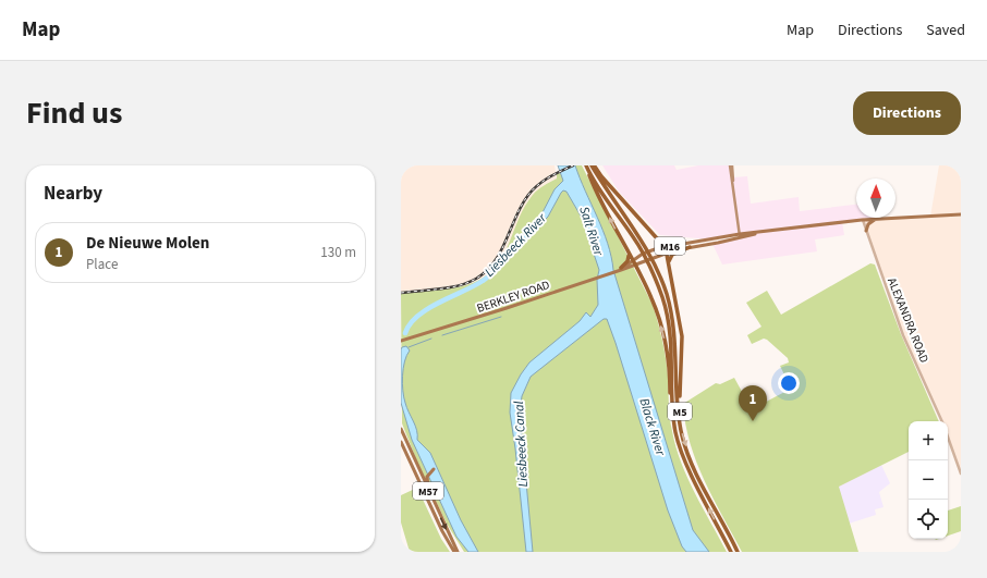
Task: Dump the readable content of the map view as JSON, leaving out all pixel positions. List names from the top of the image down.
{
  "streets": {
    "highway": ["M5"],
    "main road": ["M16", "BERKLEY ROAD", "M57"],
    "street": ["ALEXANDRA ROAD"]
  },
  "crossings": [
    ["BERKLEY ROAD", "ALEXANDRA ROAD"]
  ],
  "water": [
    "Salt River",
    "Liesbeeck River",
    "Black River",
    "Liesbeeck Canal"
  ],
  "north": "top",
  "page": {
    "header": "Map",
    "nav": ["Map", "Directions", "Saved"],
    "title": "Find us",
    "buttons": "Directions",
    "heading": "Nearby",
    "list": [
      {
        "mark": "1",
        "name": "De Nieuwe Molen",
        "note": "Place",
        "value": "130 m"
      }
    ],
    "pins": "1",
    "map_buttons": ["+", "−"]
  }
}
